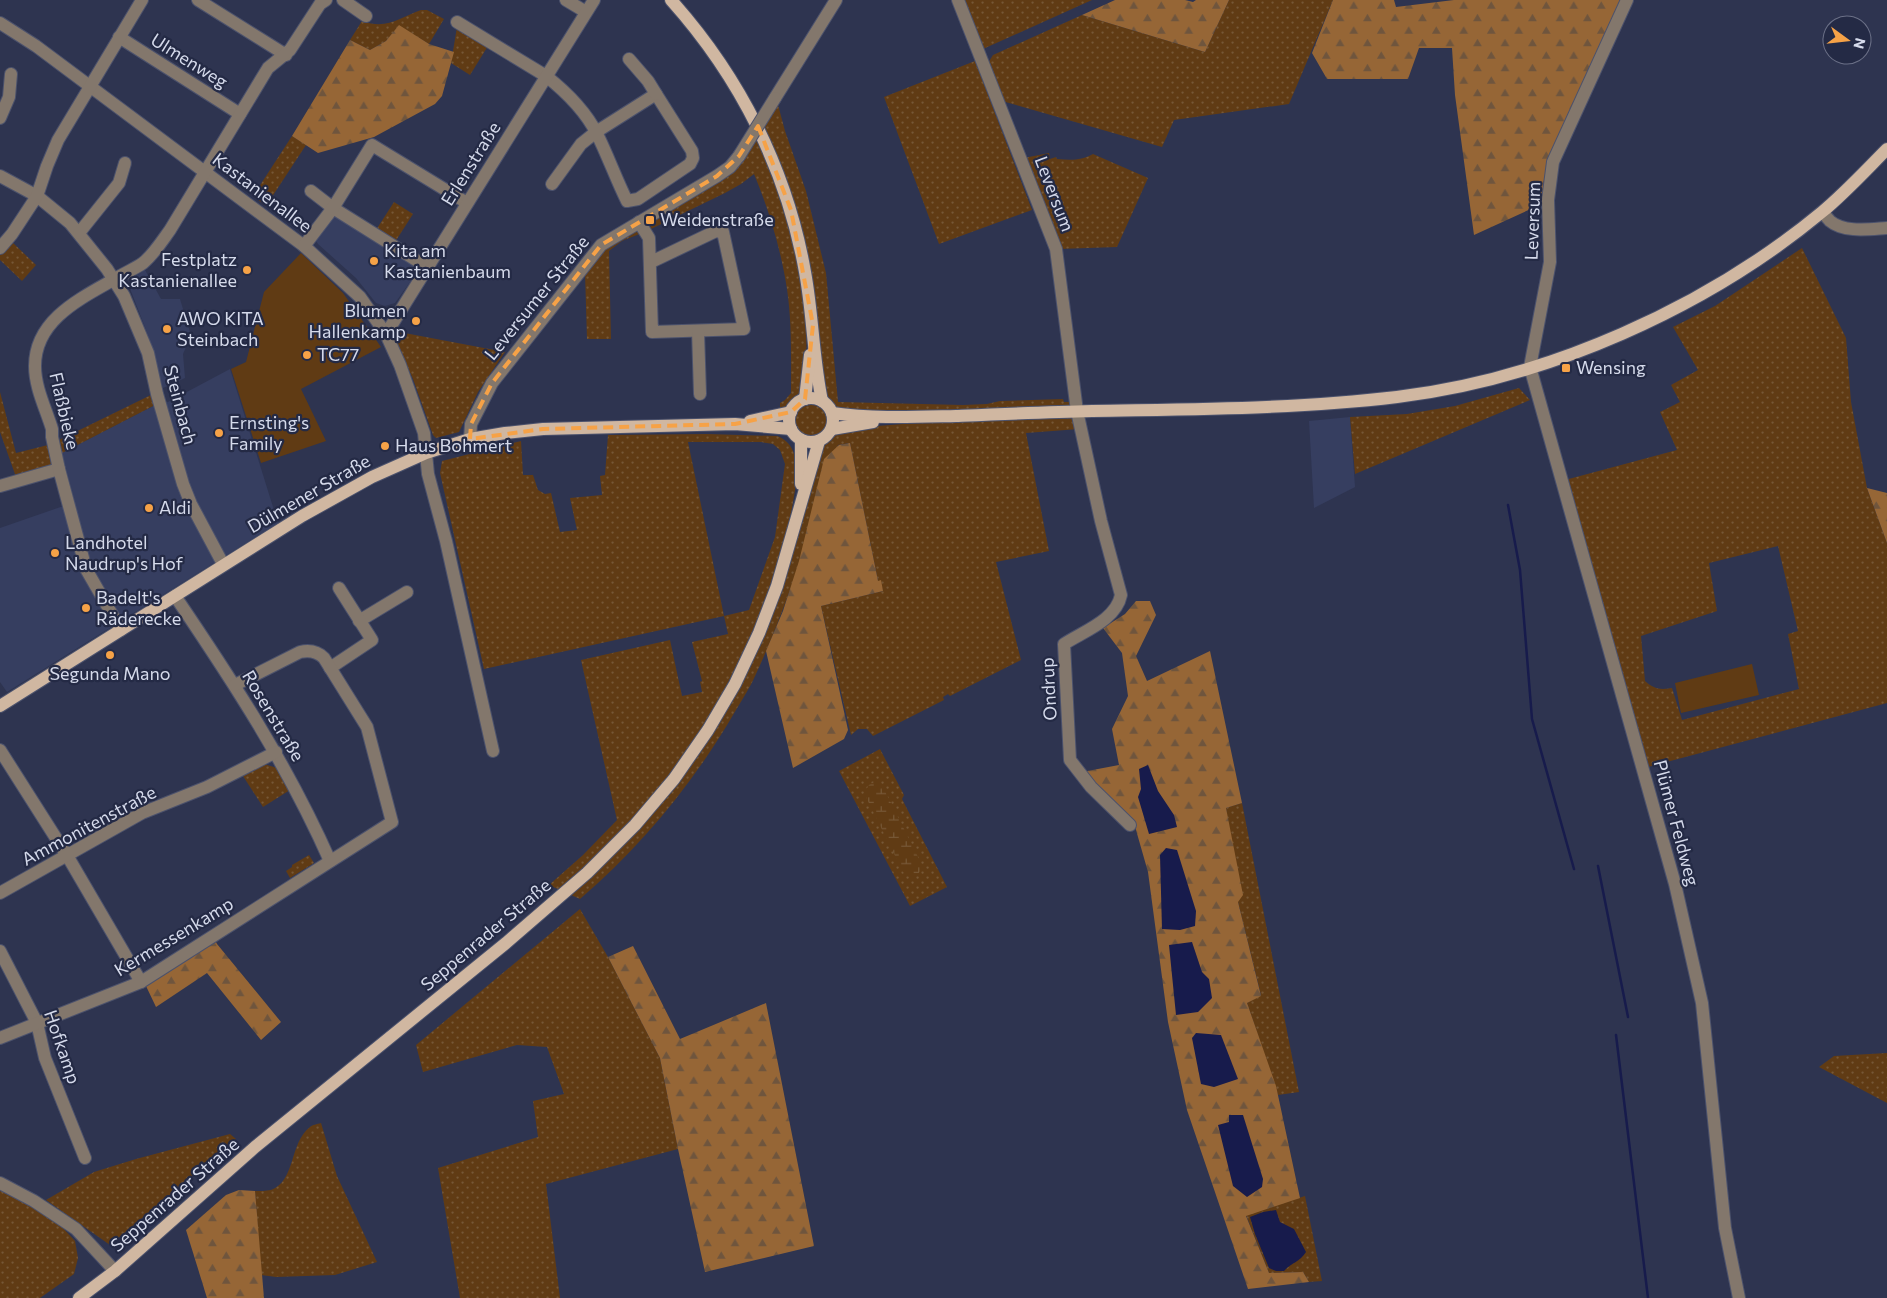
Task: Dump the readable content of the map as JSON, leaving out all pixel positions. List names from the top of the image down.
{
  "streets": {
    "main road": ["Dülmener Straße", "Seppenrader Straße"],
    "street": [
      "Ulmenweg",
      "Erlenstraße",
      "Kastanienallee",
      "Leversum",
      "Leversumer Straße",
      "Steinbach",
      "Flaßbieke",
      "Ondrup",
      "Rosenstraße",
      "Plümer Feldweg",
      "Ammonitenstraße",
      "Kermessenkamp",
      "Hofkamp"
    ]
  },
  "crossings": [
    ["Ulmenweg", "Flaßbieke"],
    ["Erlenstraße", "Kastanienallee"],
    ["Kastanienallee", "Flaßbieke"],
    ["Kastanienallee", "Dülmener Straße"],
    ["Leversum", "Ondrup"],
    ["Leversum", "Plümer Feldweg"],
    ["Leversumer Straße", "Dülmener Straße"],
    ["Steinbach", "Flaßbieke"],
    ["Steinbach", "Dülmener Straße"],
    ["Flaßbieke", "Dülmener Straße"],
    ["Dülmener Straße", "Rosenstraße"],
    ["Dülmener Straße", "Seppenrader Straße"],
    ["Rosenstraße", "Ammonitenstraße"],
    ["Rosenstraße", "Kermessenkamp"],
    ["Kermessenkamp", "Hofkamp"]
  ],
  "places": {
    "transit": ["Weidenstraße", "Wensing"],
    "other": [
      "Kita am Kastanienbaum",
      "Festplatz Kastanienallee",
      "Blumen Hallenkamp",
      "AWO KITA Steinbach",
      "TC77",
      "Ernsting's Family",
      "Haus Bohmert",
      "Aldi",
      "Landhotel Naudrup's Hof",
      "Badelt's Räderecke",
      "Segunda Mano"
    ]
  },
  "north": "right"
}
